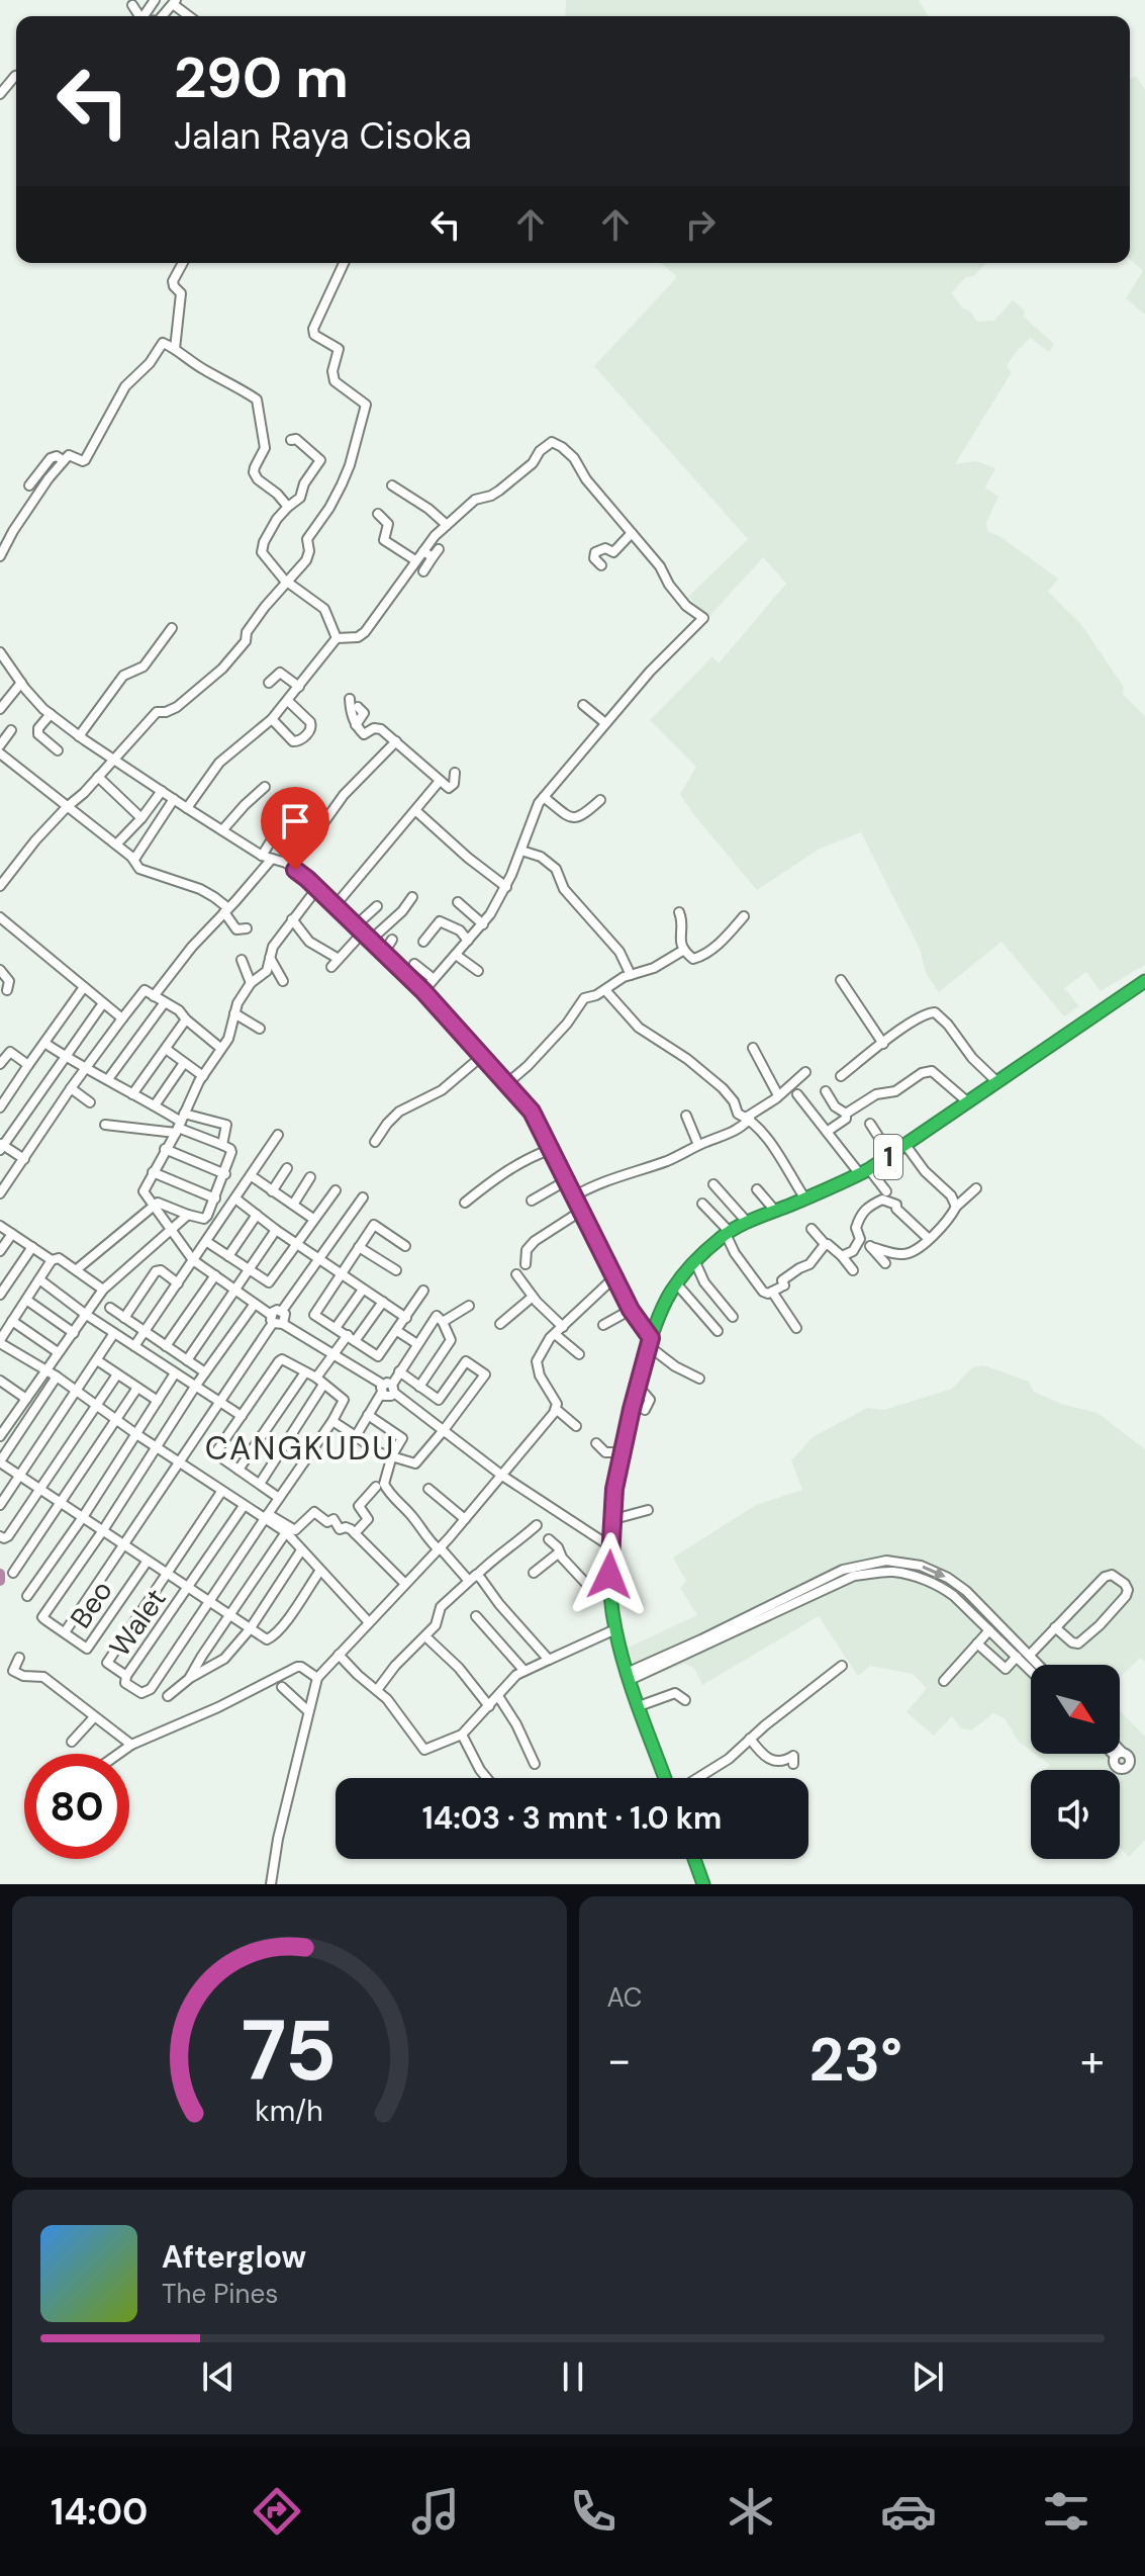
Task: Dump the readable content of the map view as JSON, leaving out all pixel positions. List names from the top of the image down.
{
  "streets": {
    "highway": ["1"],
    "street": ["Beo", "Walet"]
  },
  "districts": ["CANGKUDU"],
  "north": "bottom right",
  "page": {
    "turn": ["290 m", "Jalan Raya Cisoka"],
    "limit": "80",
    "trip": "14:03 · 3 mnt · 1.0 km",
    "tile": "AC",
    "heat": ["−", "23°", "+"],
    "song": ["Afterglow", "The Pines"],
    "tabs": "14:00",
    "gauge": ["75", "km/h"]
  }
}
